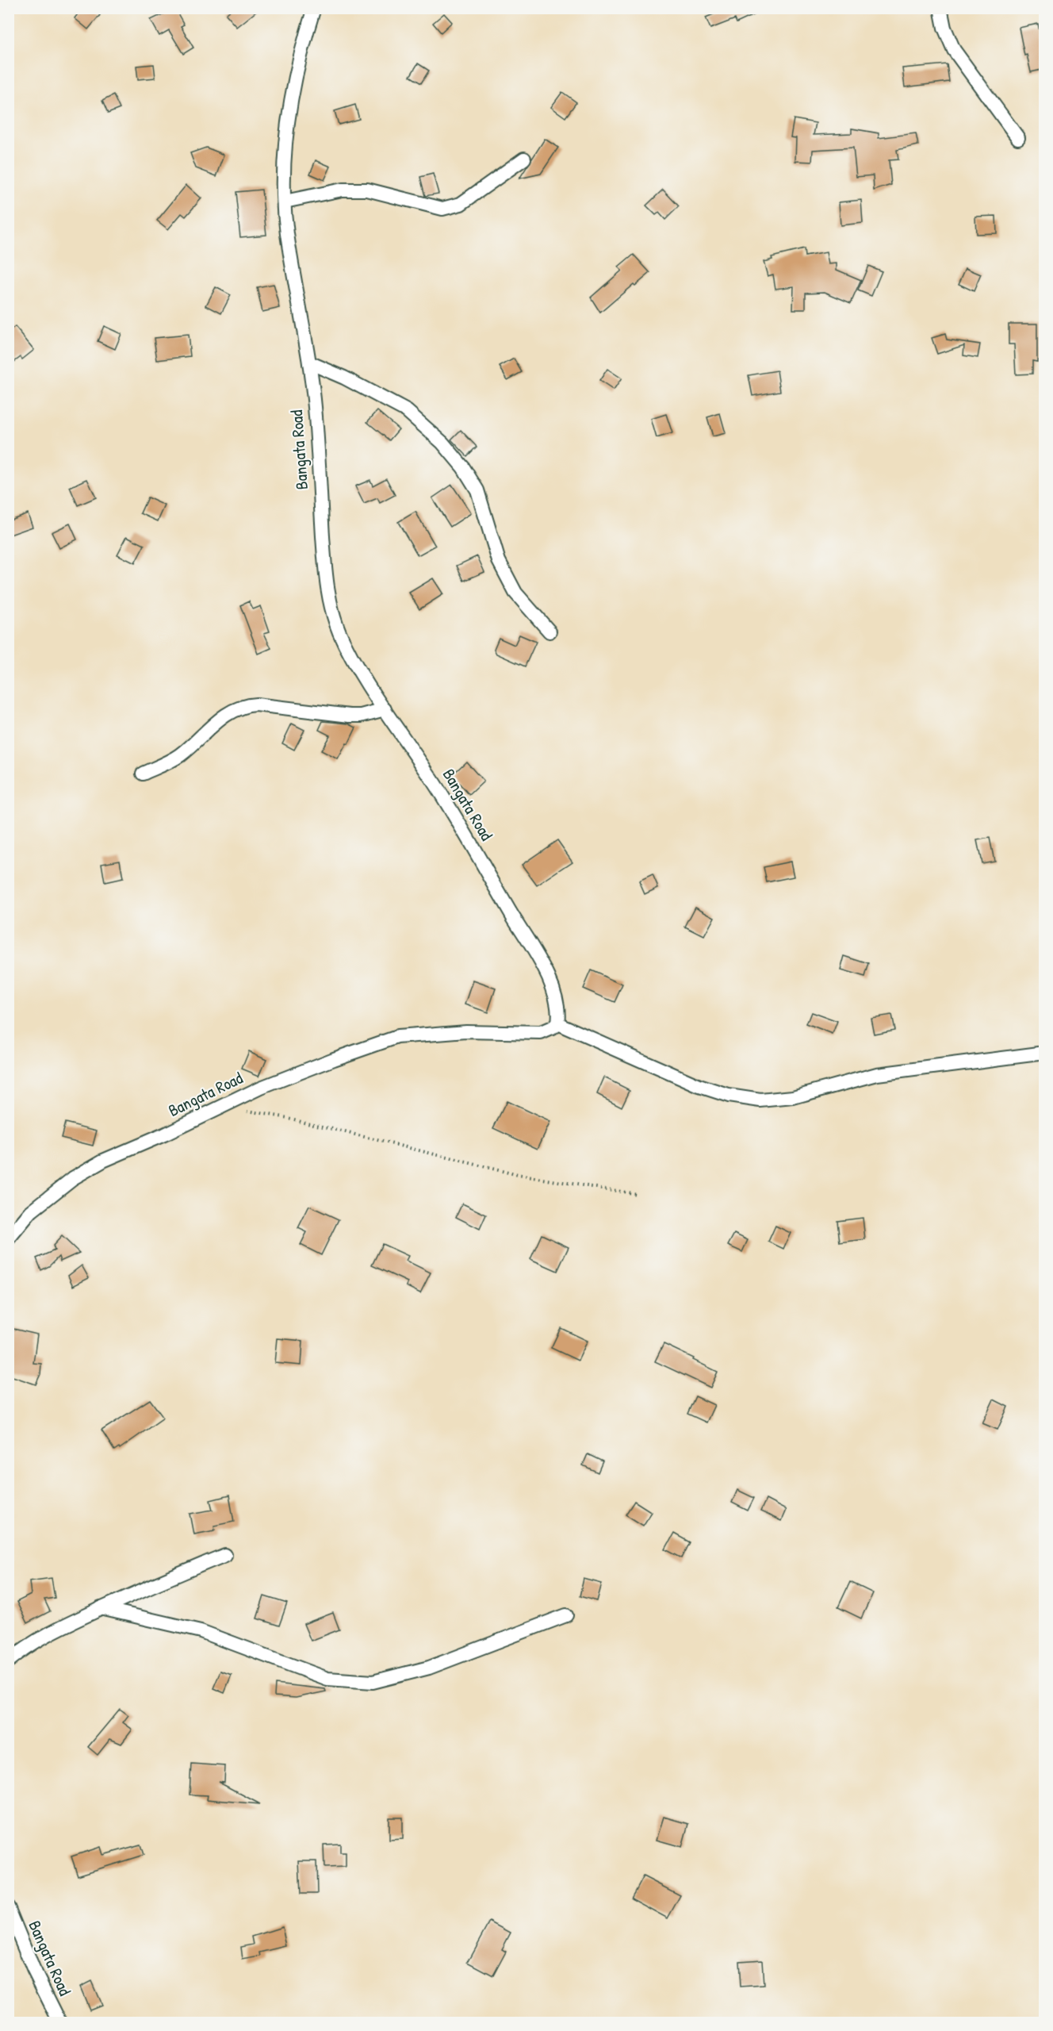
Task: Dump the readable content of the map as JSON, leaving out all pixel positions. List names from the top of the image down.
{
  "streets": {
    "street": ["Bangata Road"]
  }
}
